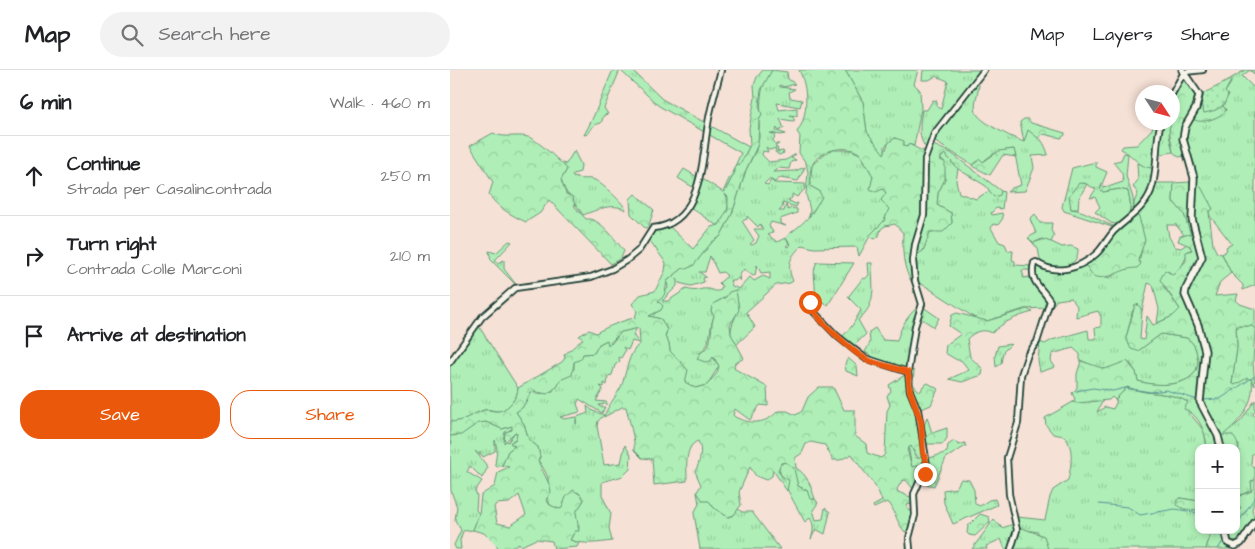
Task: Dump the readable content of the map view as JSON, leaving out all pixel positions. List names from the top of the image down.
{
  "north": "bottom right",
  "page": {
    "header": "Map",
    "search": "Search here",
    "nav": ["Map", "Layers", "Share"],
    "heading": ["6 min", "Walk · 460 m"],
    "list": [
      ["Continue", "Strada per Casalincontrada", "250 m"],
      ["Turn right", "Contrada Colle Marconi", "210 m"],
      "Arrive at destination"
    ],
    "buttons": ["Save", "Share"],
    "map_buttons": ["+", "−"]
  }
}
